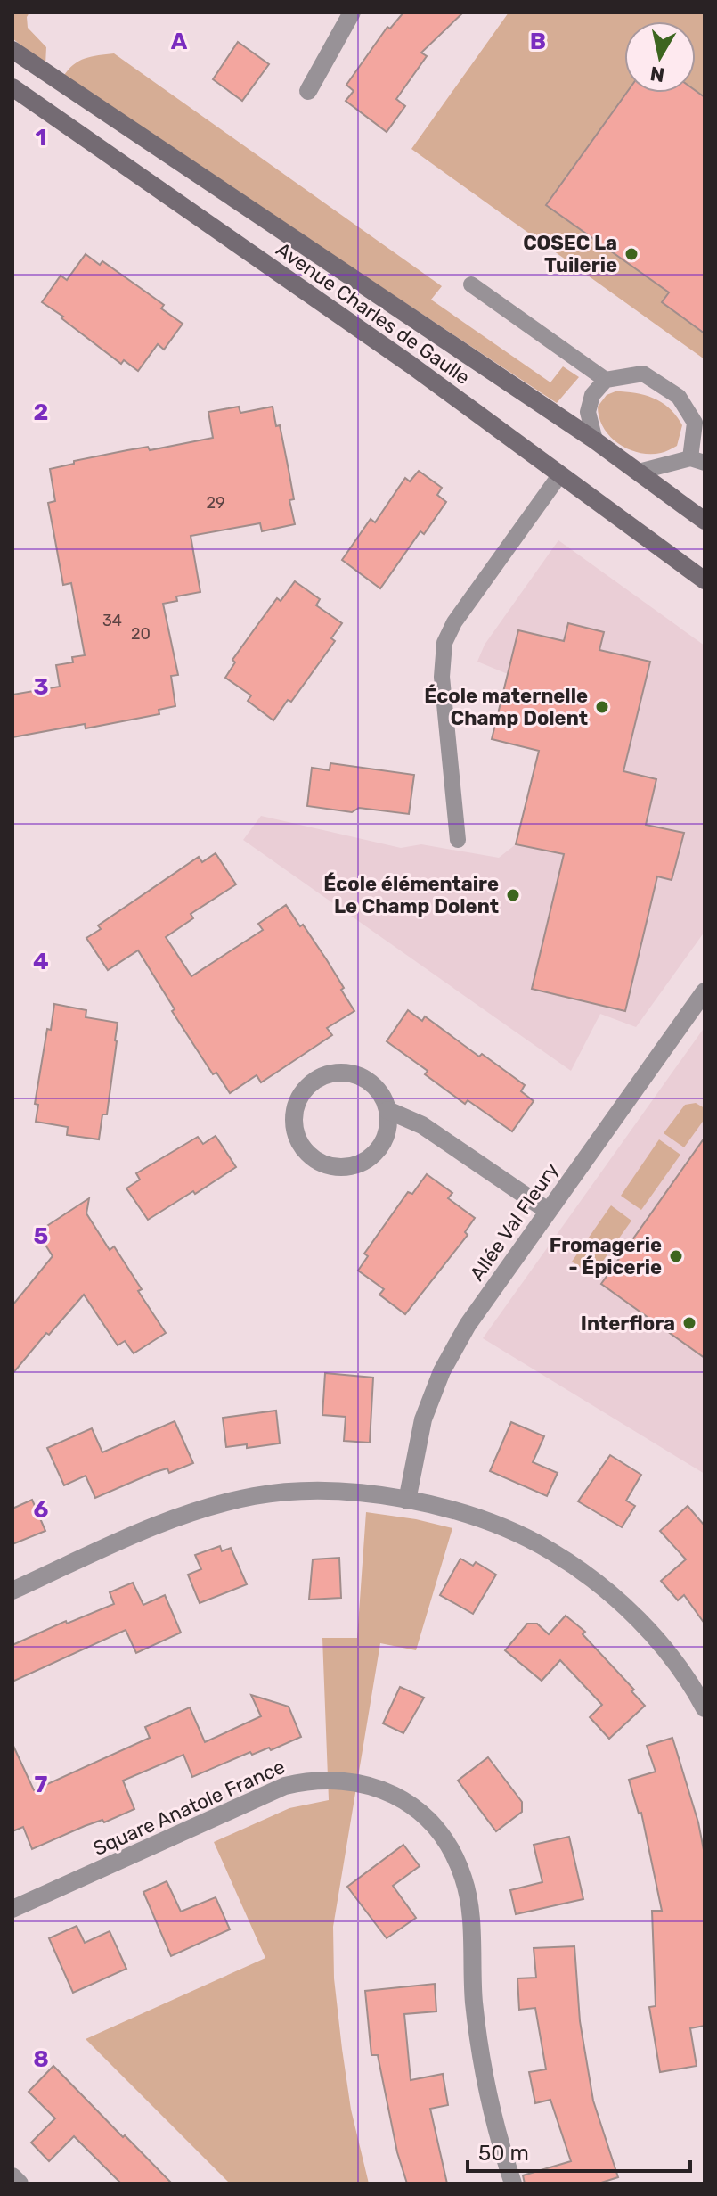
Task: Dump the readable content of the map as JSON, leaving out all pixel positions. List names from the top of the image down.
{
  "streets": {
    "main road": ["Avenue Charles de Gaulle"],
    "street": ["Allée Val Fleury", "Square Anatole France"]
  },
  "places": [
    "COSEC La Tuilerie",
    "École maternelle Champ Dolent",
    "École élémentaire Le Champ Dolent",
    "Fromagerie - Épicerie",
    "Interflora"
  ],
  "house_numbers": ["29", "34", "20"],
  "scale_bar": "50 m",
  "north": "bottom",
  "grid": {
    "columns": ["A", "B"],
    "rows": [
      "1",
      "2",
      "3",
      "4",
      "5",
      "6",
      "7",
      "8"
    ]
  }
}
